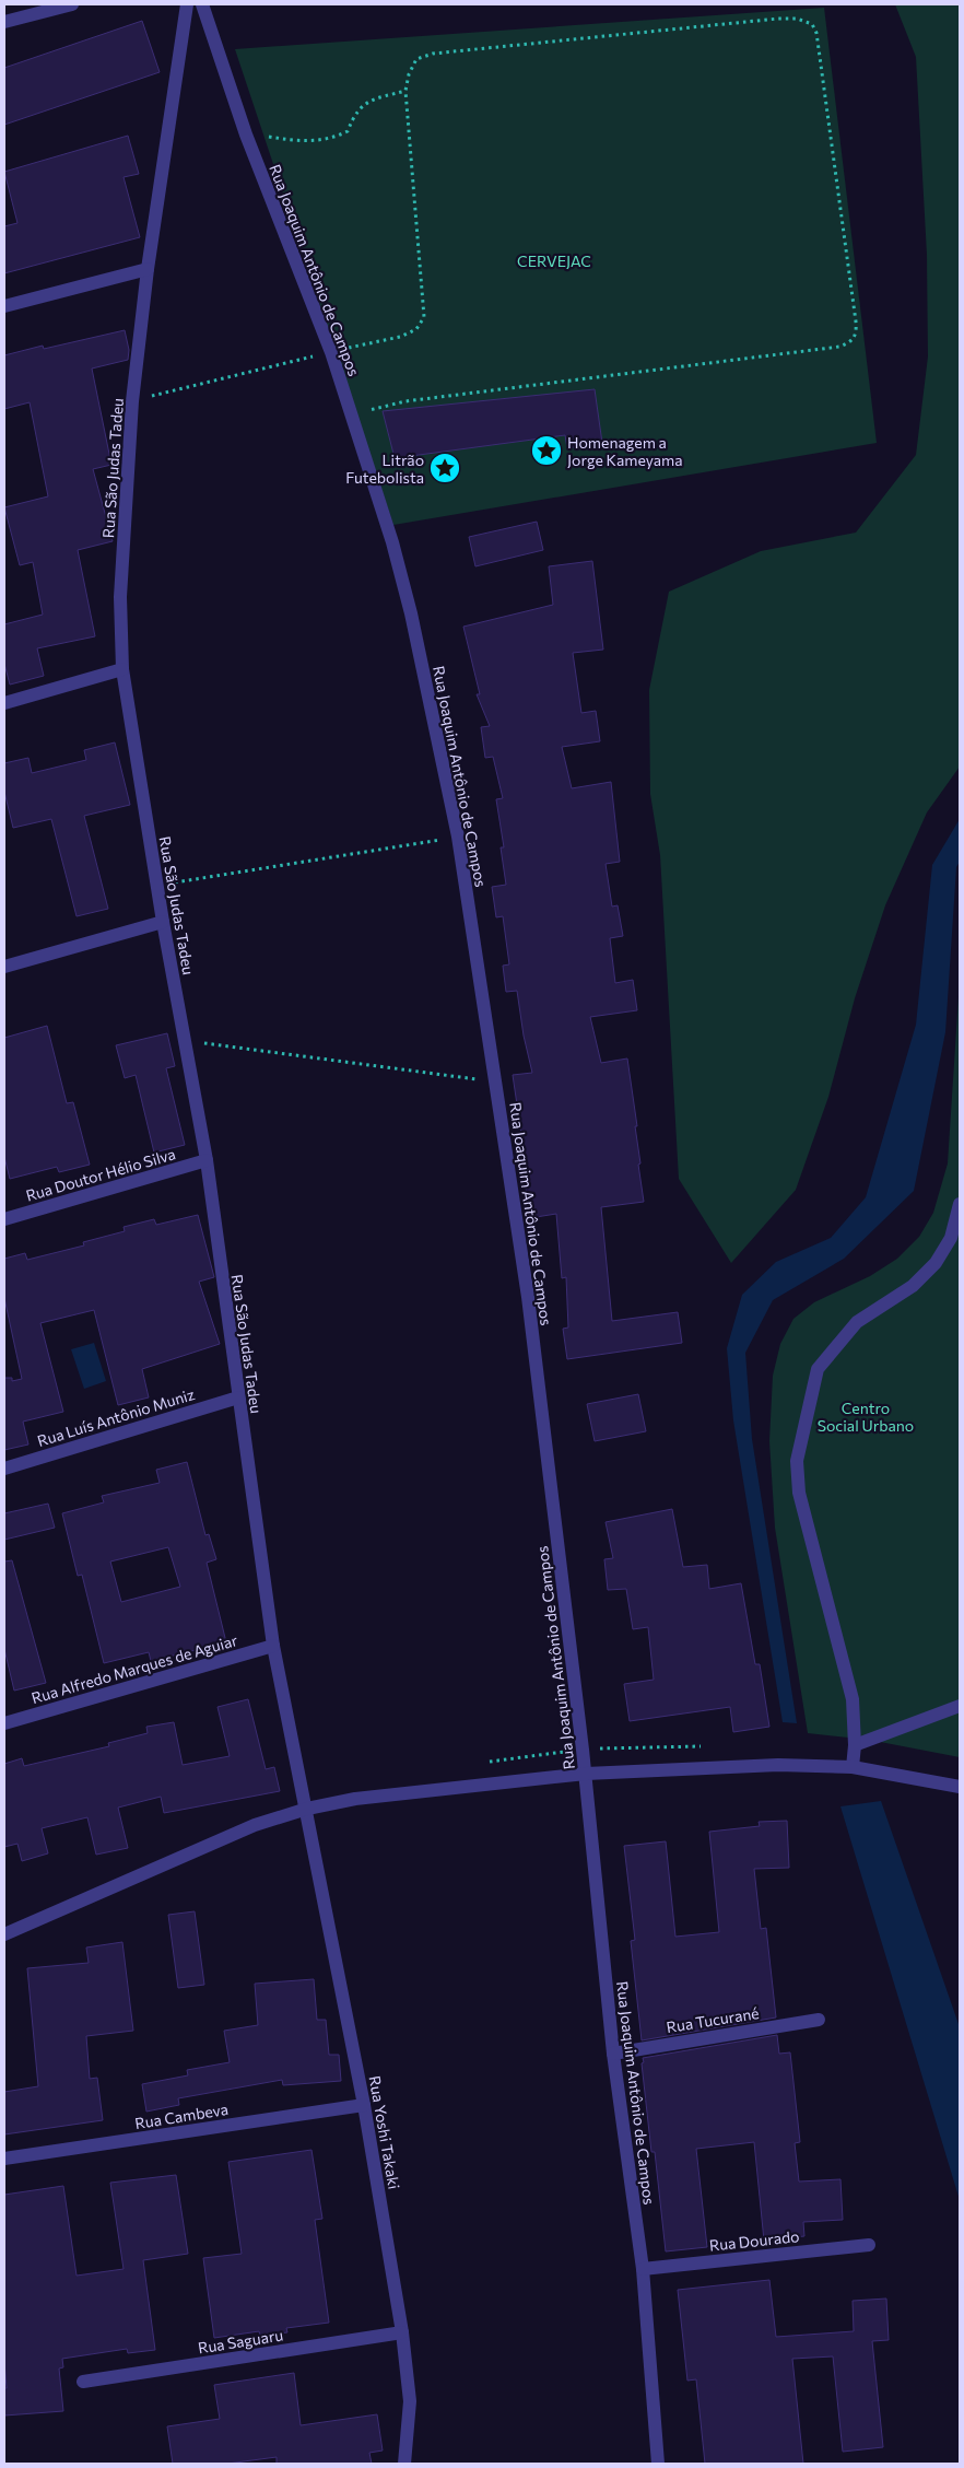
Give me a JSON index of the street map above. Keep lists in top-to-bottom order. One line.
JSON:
{"streets":{"street":["Rua Joaquim Antônio de Campos","Rua São Judas Tadeu","Rua Doutor Hélio Silva","Rua Luís Antônio Muniz","Rua Alfredo Marques de Aguiar","Rua Tucurané","Rua Cambeva","Rua Yoshi Takaki","Rua Dourado","Rua Saguaru"]},"crossings":[["Rua Joaquim Antônio de Campos","Rua Tucurané"],["Rua Joaquim Antônio de Campos","Rua Dourado"],["Rua São Judas Tadeu","Rua Doutor Hélio Silva"],["Rua São Judas Tadeu","Rua Luís Antônio Muniz"],["Rua São Judas Tadeu","Rua Alfredo Marques de Aguiar"],["Rua São Judas Tadeu","Rua Yoshi Takaki"],["Rua Cambeva","Rua Yoshi Takaki"],["Rua Yoshi Takaki","Rua Saguaru"]],"parks":["CERVEJAC","Centro Social Urbano"],"places":{"place":["Homenagem a Jorge Kameyama","Litrão Futebolista"]}}
